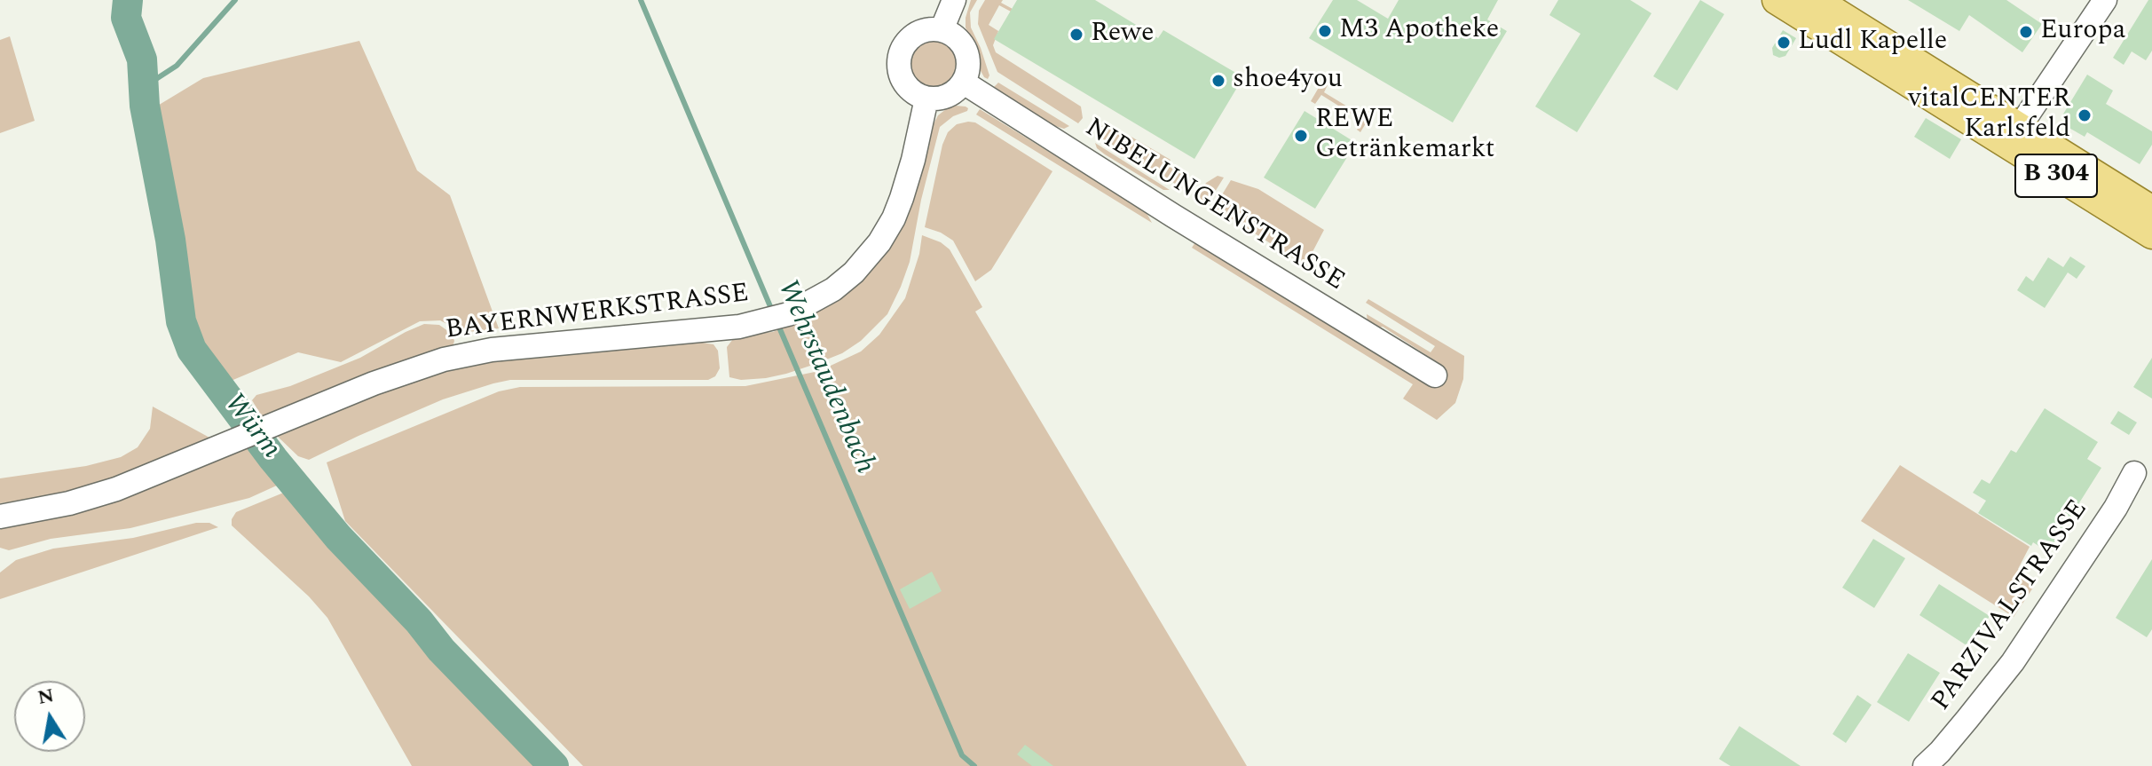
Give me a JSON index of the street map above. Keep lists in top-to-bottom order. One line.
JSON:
{"streets":{"main road":["B 304"],"street":["NIBELUNGENSTRASSE","BAYERNWERKSTRASSE","PARZIVALSTRASSE"]},"crossings":[["NIBELUNGENSTRASSE","BAYERNWERKSTRASSE"]],"water":["Wehrstaudenbach","Würm"],"places":["M3 Apotheke","Europa","Rewe","Ludl Kapelle","shoe4you","vitalCENTER Karlsfeld","REWE Getränkemarkt"],"north":"top"}
